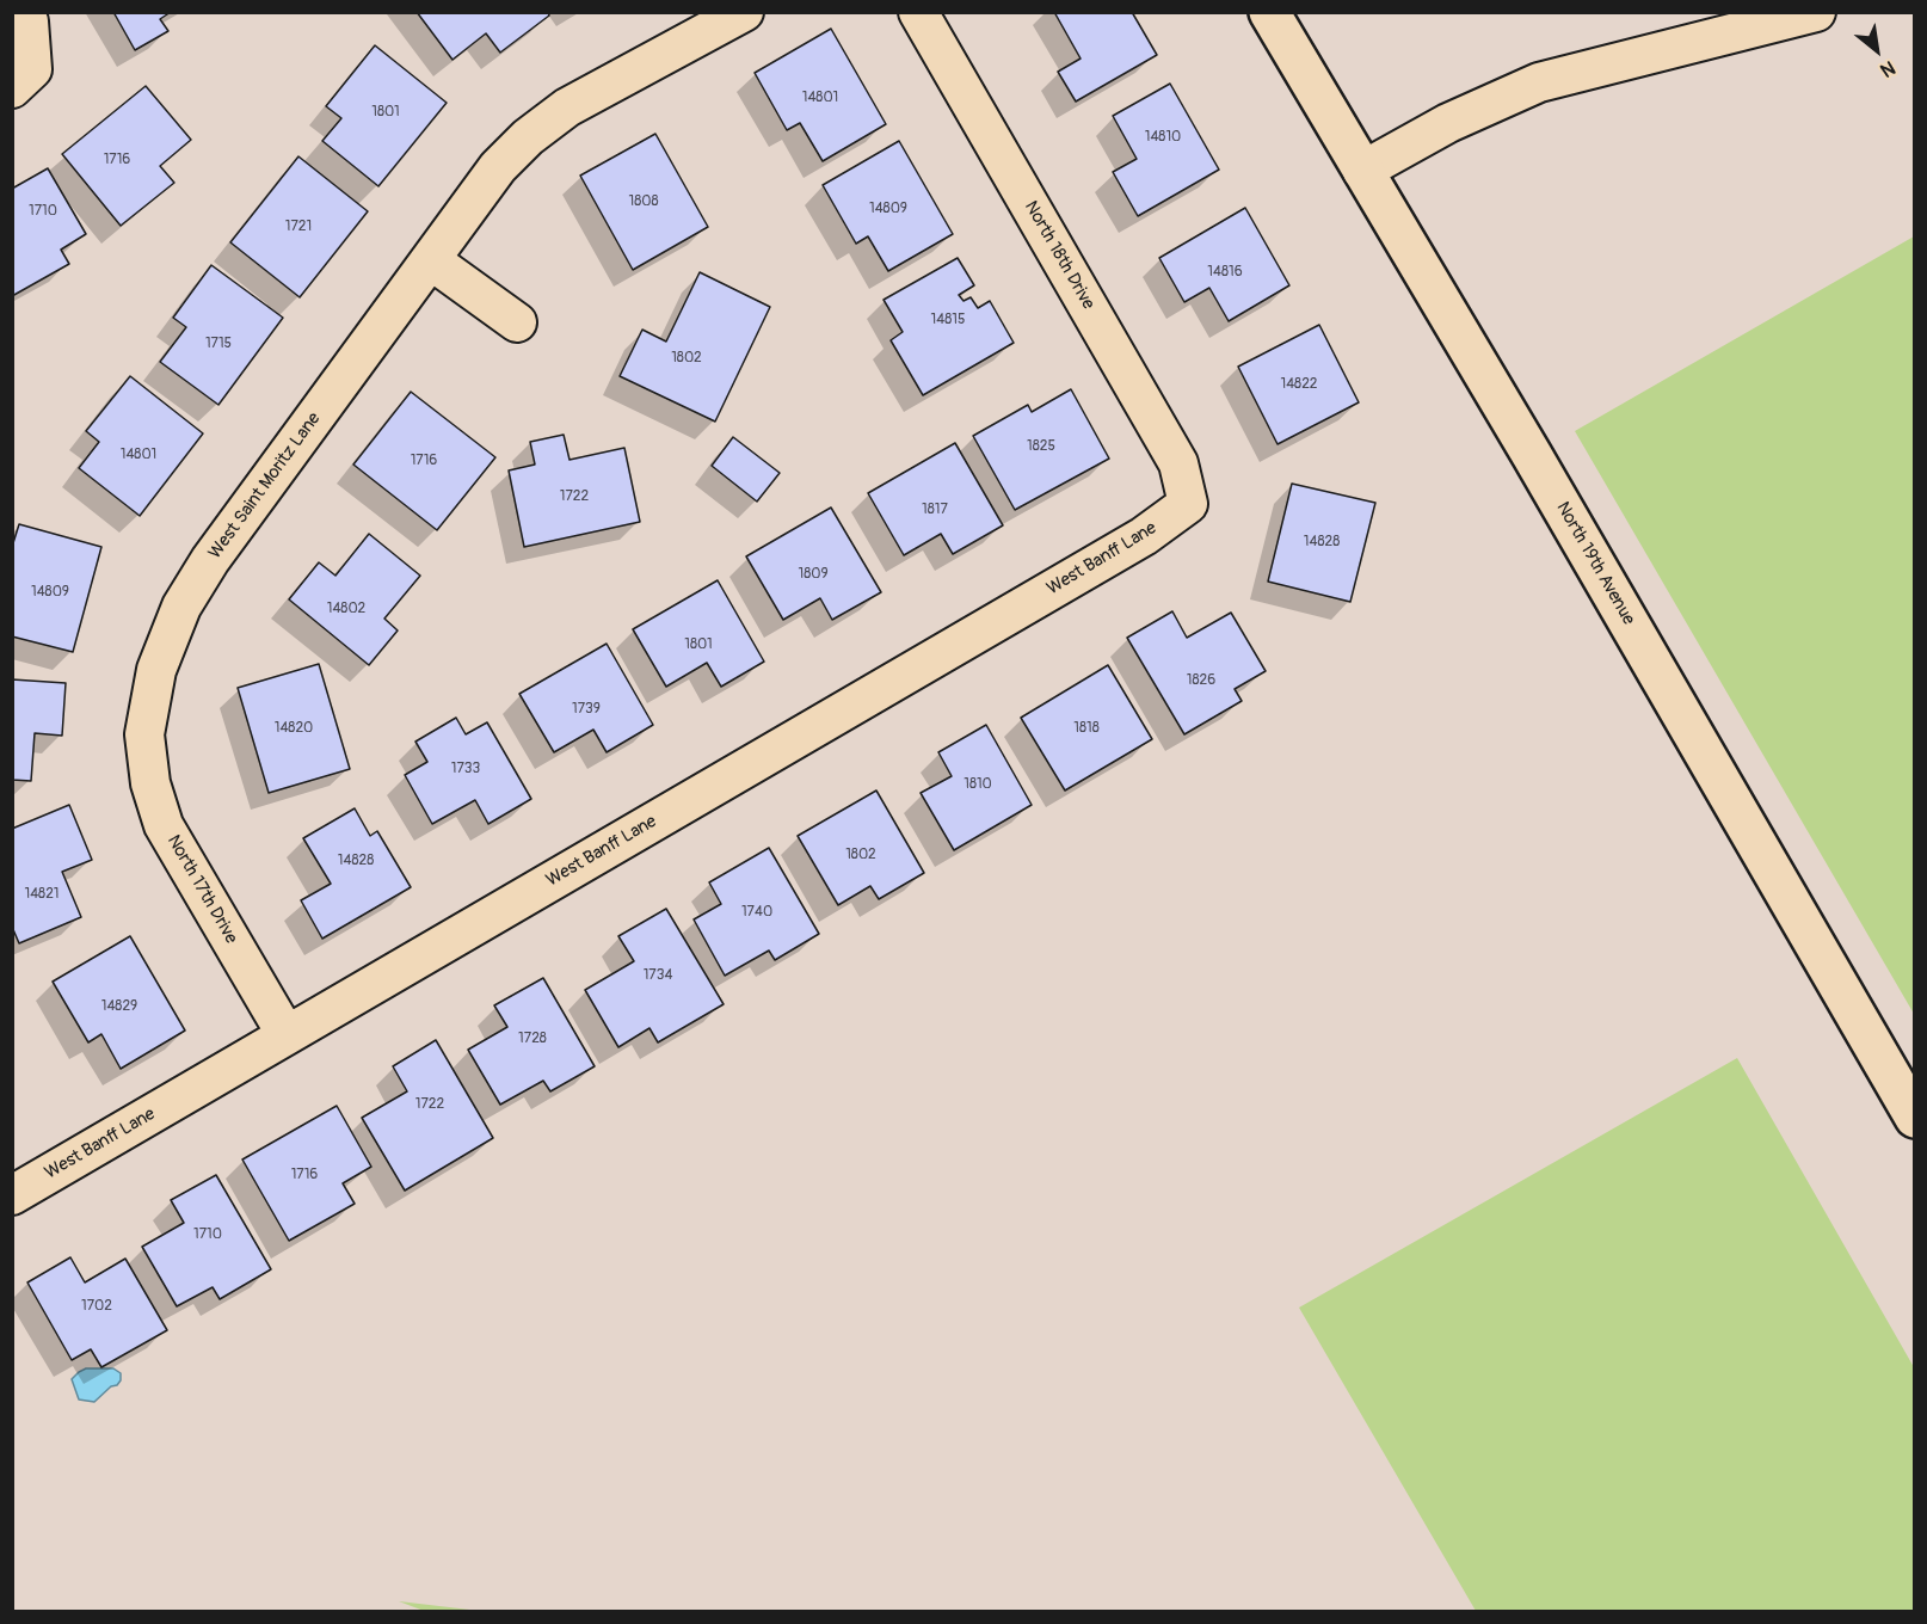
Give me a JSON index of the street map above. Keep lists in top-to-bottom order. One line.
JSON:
{"streets":{"main road":["North 19th Avenue"],"street":["North 18th Drive","West Saint Moritz Lane","West Banff Lane","North 17th Drive"]},"crossings":[["North 18th Drive","West Banff Lane"],["West Saint Moritz Lane","North 17th Drive"],["West Banff Lane","North 17th Drive"]],"house_numbers":["14801","1801","14810","1716","1808","14809","1710","1721","14816","14815","1715","1802","14822","1825","14801","1716","1722","1817","14828","1809","14809","14802","1801","1826","1739","14820","1818","1733","1810","1802","14828","14821","1740","1734","14829","1728","1722","1716","1710","1702"],"north":"bottom right"}
